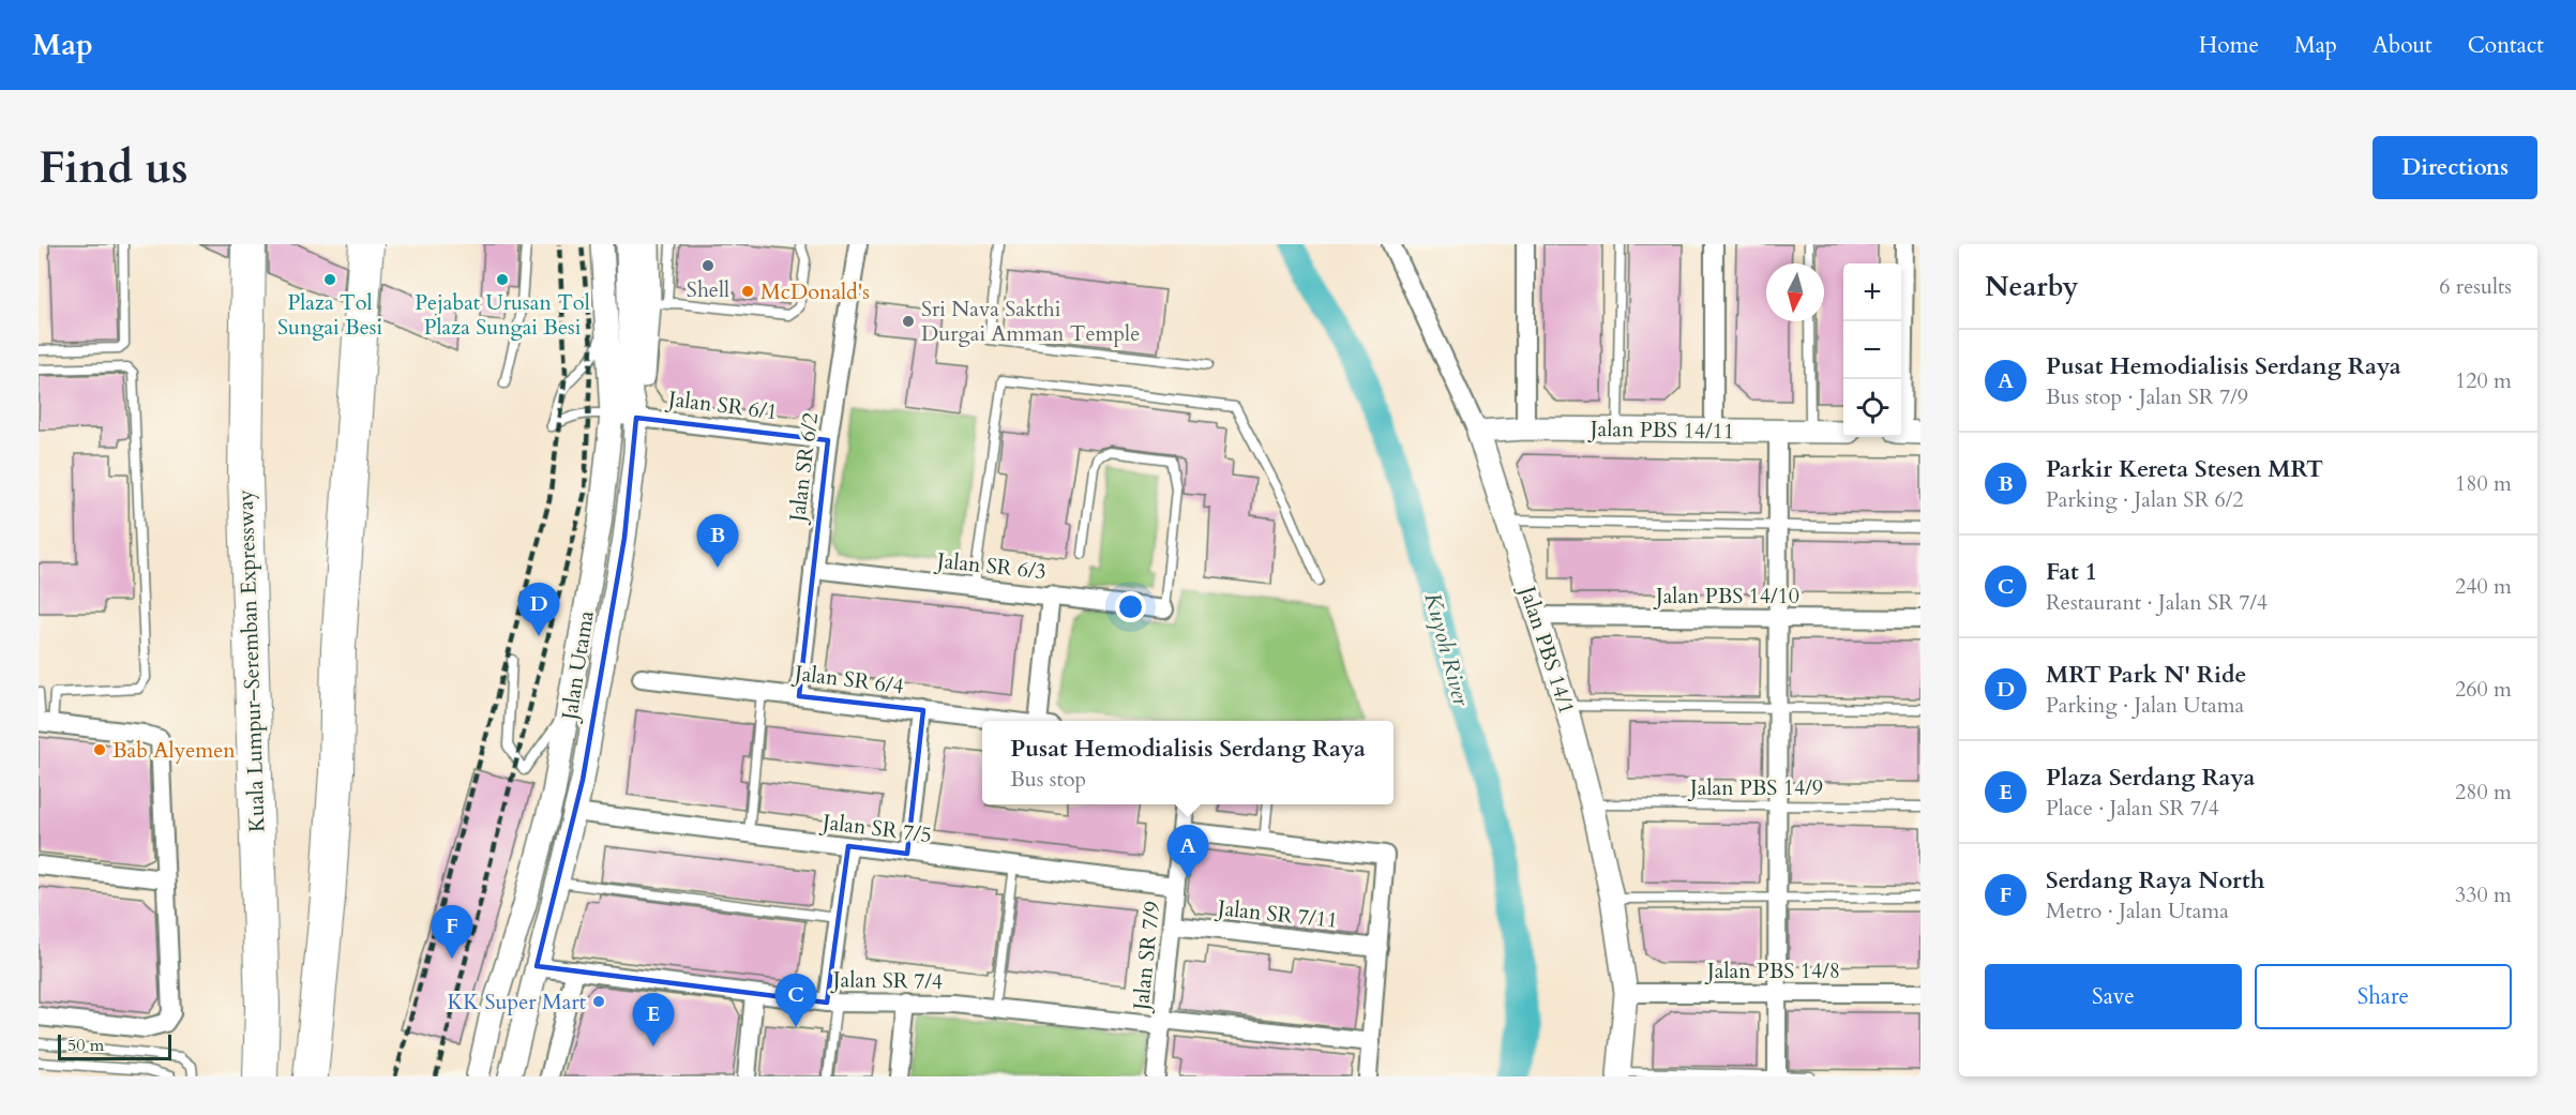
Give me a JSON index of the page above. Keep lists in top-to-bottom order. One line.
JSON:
{"streets":{"highway":["Kuala Lumpur–Seremban Expressway"],"street":["Jalan SR 6/1","Jalan PBS 14/11","Jalan SR 6/2","Jalan SR 6/3","Jalan PBS 14/10","Jalan PBS 14/1","Jalan Utama","Jalan SR 6/4","Jalan SR 7/5","Jalan SR 7/11","Jalan SR 7/9","Jalan PBS 14/8","Jalan SR 7/4"],"lane":["Jalan PBS 14/9"]},"crossings":[["Jalan SR 6/1","Jalan SR 6/2"],["Jalan SR 6/1","Jalan Utama"],["Jalan PBS 14/11","Jalan PBS 14/1"],["Jalan SR 6/2","Jalan SR 6/3"],["Jalan SR 6/2","Jalan SR 6/4"],["Jalan PBS 14/10","Jalan PBS 14/1"],["Jalan PBS 14/1","Jalan PBS 14/9"],["Jalan PBS 14/1","Jalan PBS 14/8"],["Jalan Utama","Jalan SR 7/5"],["Jalan Utama","Jalan SR 7/4"],["Jalan SR 7/5","Jalan SR 7/9"],["Jalan SR 7/11","Jalan SR 7/9"],["Jalan SR 7/9","Jalan SR 7/4"]],"water":["Kuyoh River"],"places":["Shell","Plaza Tol Sungai Besi","Pejabat Urusan Tol Plaza Sungai Besi","McDonald's","Sri Nava Sakthi Durgai Amman Temple","Bab Alyemen","KK Super Mart"],"scale_bar":"50 m","north":"bottom","page":{"header":"Map","nav":["Home","Map","About","Contact"],"buttons":["Directions",["Save","Share"]],"title":"Find us","heading":["Nearby","6 results"],"map_buttons":["+","−"],"list":[{"mark":"A","name":"Pusat Hemodialisis Serdang Raya","note":"Bus stop · Jalan SR 7/9","value":"120 m"},{"mark":"B","name":"Parkir Kereta Stesen MRT","note":"Parking · Jalan SR 6/2","value":"180 m"},{"mark":"C","name":"Fat 1","note":"Restaurant · Jalan SR 7/4","value":"240 m"},{"mark":"D","name":"MRT Park N' Ride","note":"Parking · Jalan Utama","value":"260 m"},{"mark":"E","name":"Plaza Serdang Raya","note":"Place · Jalan SR 7/4","value":"280 m"},{"mark":"F","name":"Serdang Raya North","note":"Metro · Jalan Utama","value":"330 m"}],"pins":["B","D","A","F","C","E"],"popup":["Pusat Hemodialisis Serdang Raya","Bus stop"],"scale":"50 m"}}
